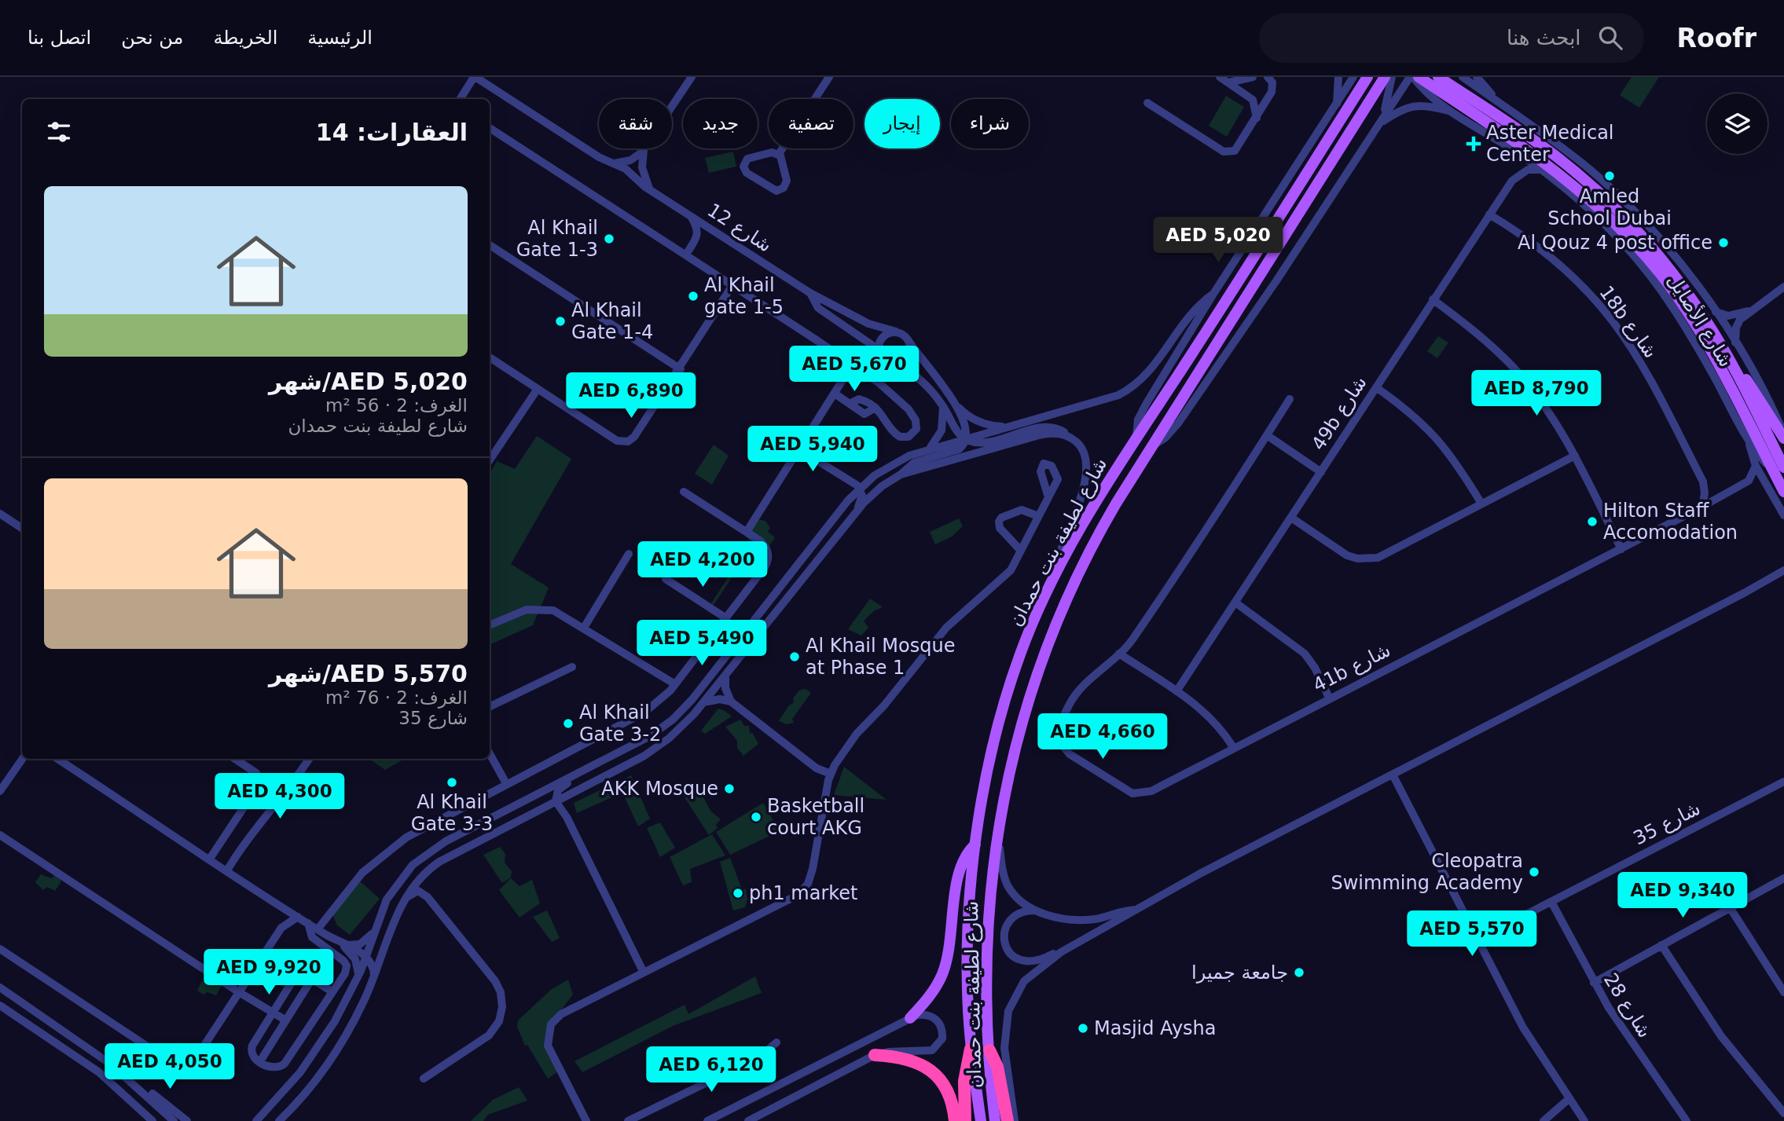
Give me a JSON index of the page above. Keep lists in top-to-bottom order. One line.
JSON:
{"streets":{"main road":["شارع الأصايل","شارع لطيفة بنت حمدان"],"street":["شارع 12","18b شارع","49b شارع","41b شارع","شارع 35","شارع 28"]},"crossings":[["شارع الأصايل","49b شارع"],["18b شارع","49b شارع"],["18b شارع","41b شارع"],["شارع 35","شارع 28"]],"places":{"health":["Aster Medical Center"],"other":["Amled School Dubai","Al Khail Gate 1-3","Al Qouz 4 post office","Al Khail gate 1-5","Al Khail Gate 1-4","Hilton Staff Accomodation","Al Khail Mosque at Phase 1","Al Khail Gate 3-2","Al Khail Gate 3-3","AKK Mosque","Basketball court AKG","Cleopatra Swimming Academy","ph1 market","جامعة جميرا","Masjid Aysha"]},"page":{"header":"Roofr","search":"ابحث هنا","nav":["الرئيسية","الخريطة","من نحن","اتصل بنا"],"chip":["شراء","إيجار","تصفية","جديد","شقة"],"heading":"العقارات: 14","list":[{"name":"AED 5,020/شهر","note":"الغرف: 2 · 56 m² · شارع لطيفة بنت حمدان"},{"name":"AED 5,570/شهر","note":"الغرف: 2 · 76 m² · شارع 35"}],"price":["AED 5,020","AED 5,670","AED 8,790","AED 6,890","AED 5,940","AED 4,200","AED 5,490","AED 4,660","AED 4,300","AED 9,340","AED 5,570","AED 9,920","AED 4,050","AED 6,120"]}}
